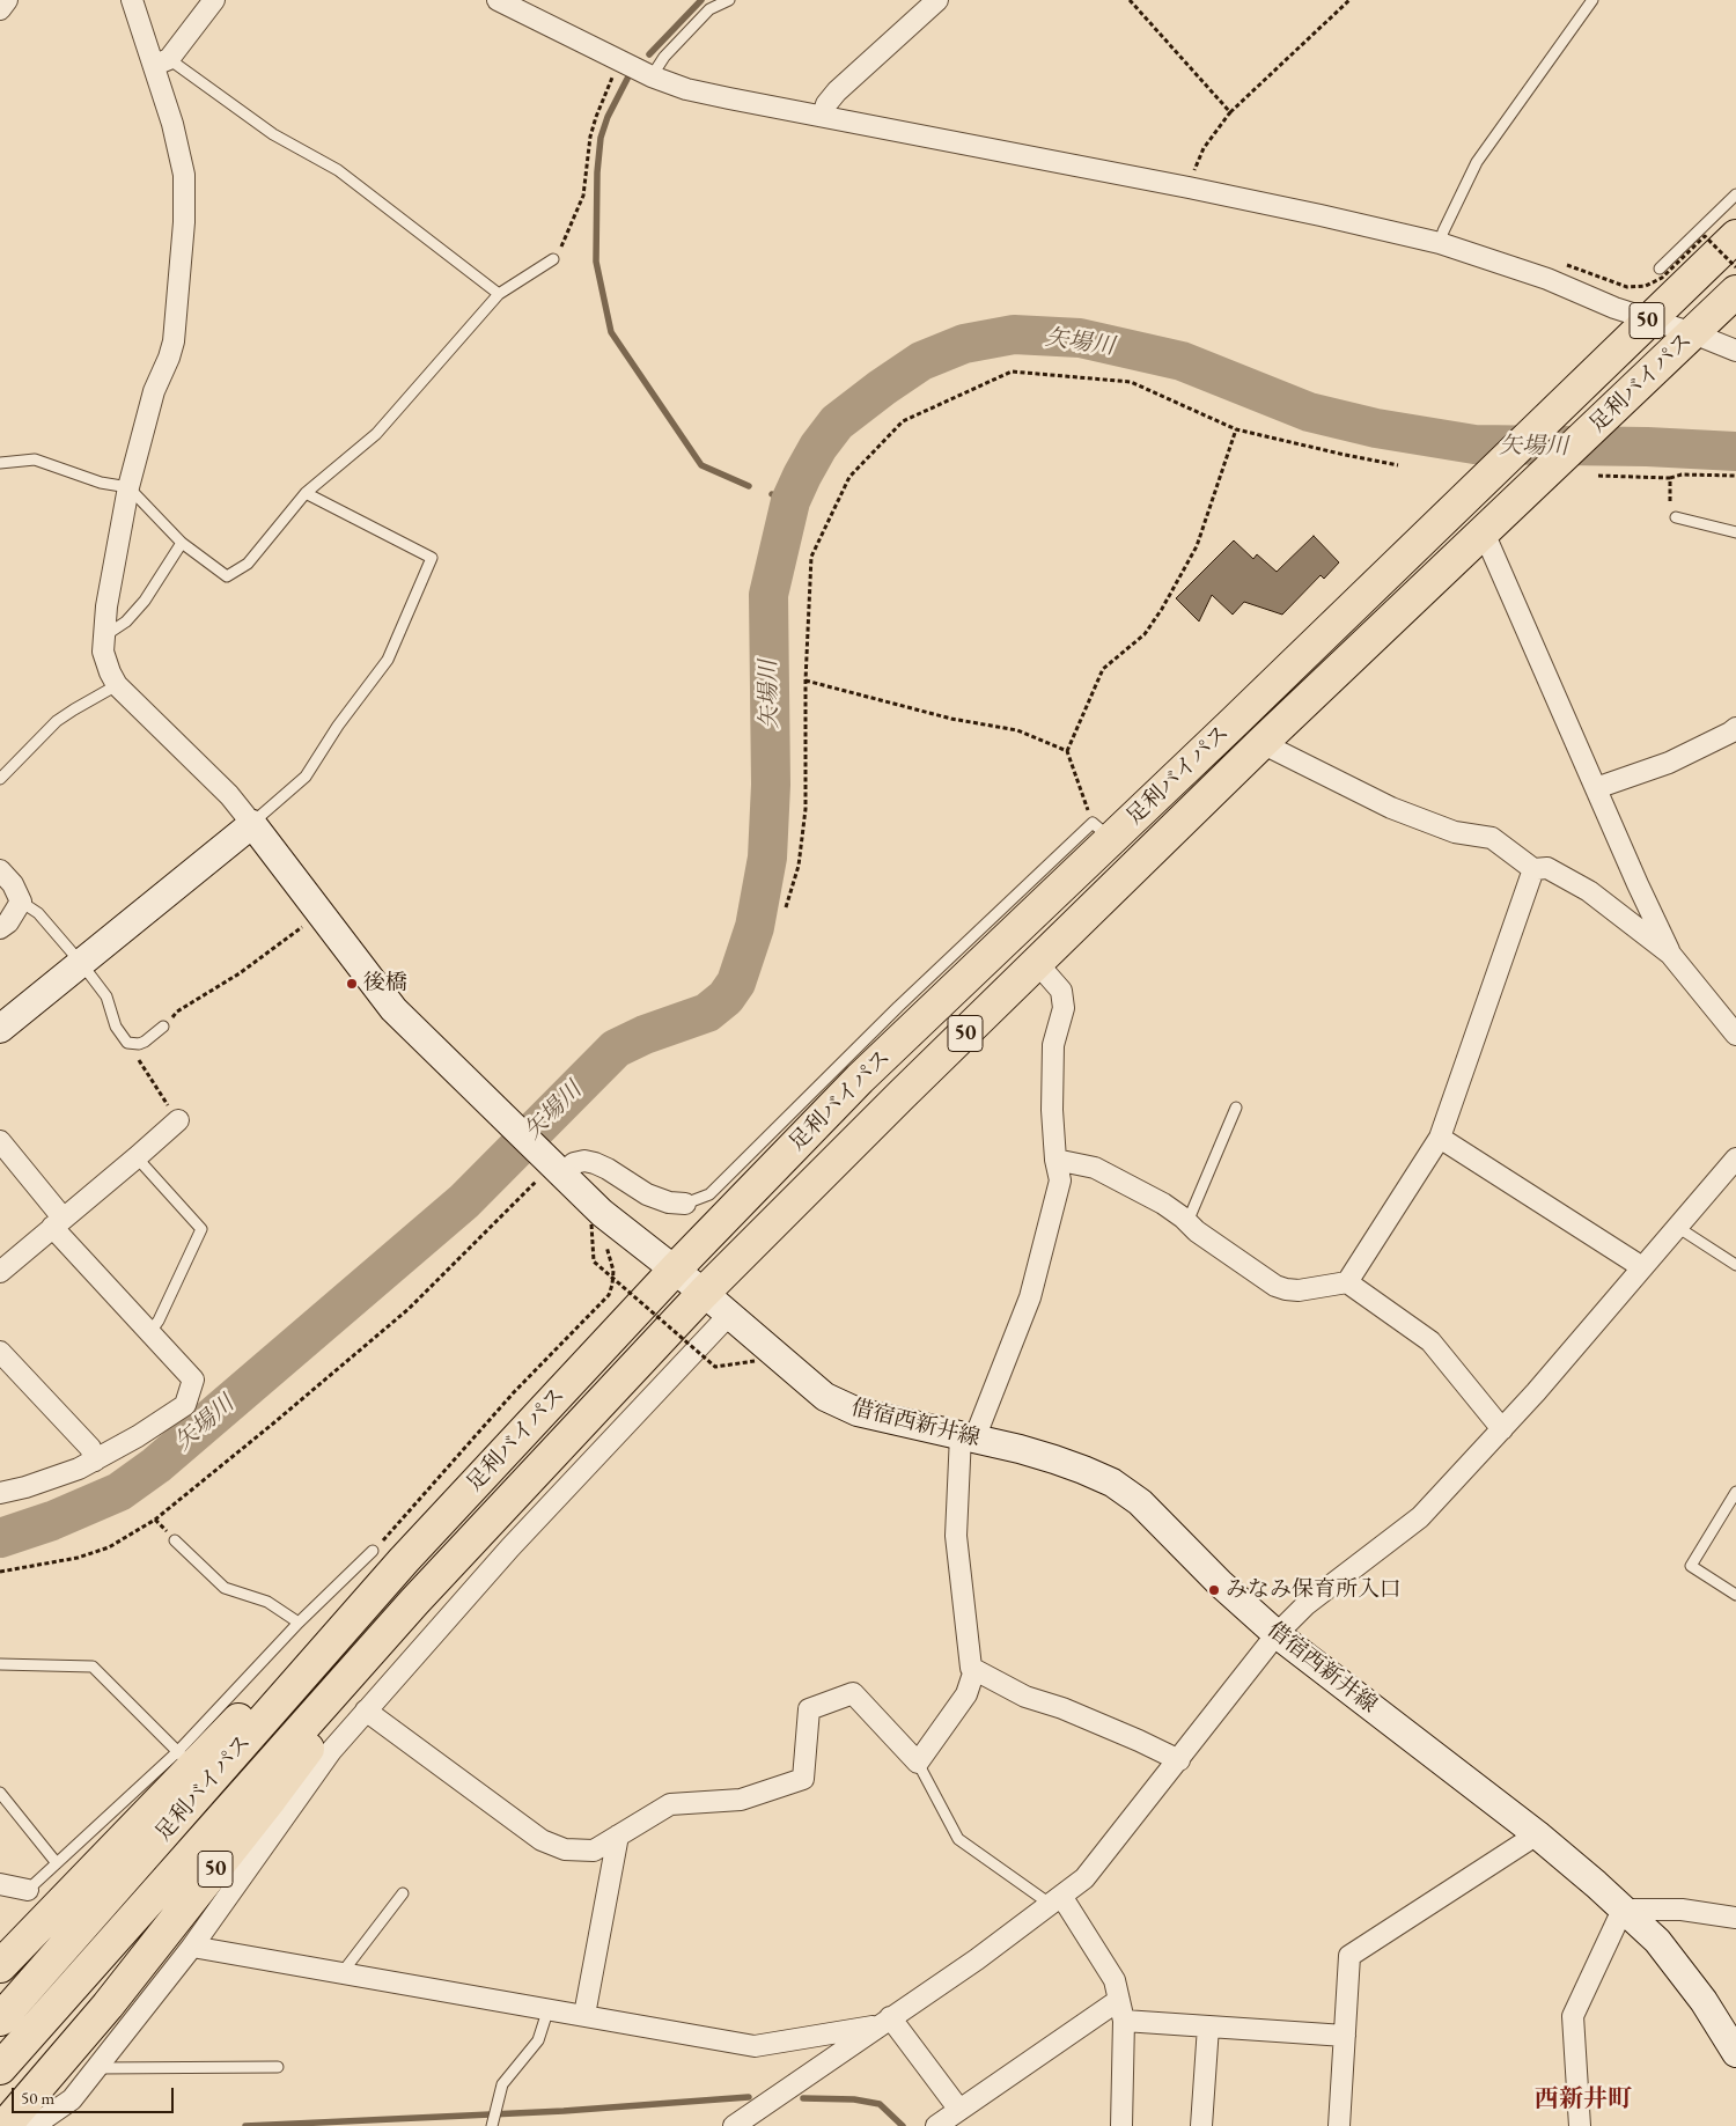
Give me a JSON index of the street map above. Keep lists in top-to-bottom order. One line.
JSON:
{"streets":{"highway":["50","足利バイパス"],"main road":["借宿西新井線"]},"crossings":[["50","足利バイパス"],["足利バイパス","借宿西新井線"]],"districts":["西新井町"],"water":["矢場川"],"places":["後橋","みなみ保育所入口"],"scale_bar":"50 m"}
